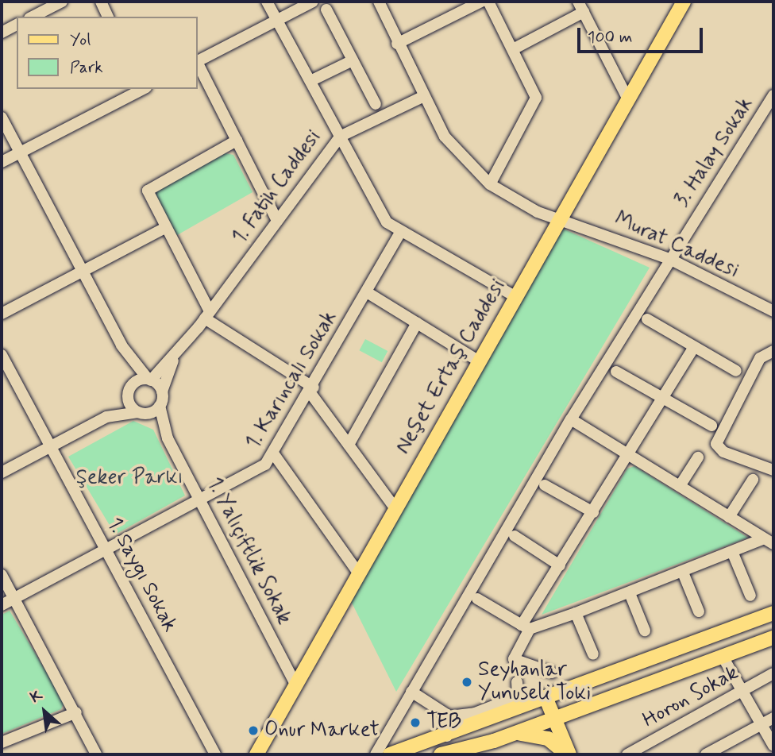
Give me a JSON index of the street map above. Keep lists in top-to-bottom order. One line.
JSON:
{"streets":{"main road":["Neşet Ertaş Caddesi"],"street":["3. Halay Sokak","1. Fatih Caddesi","Murat Caddesi","1. Karıncalı Sokak","1. Yalıçiftlik Sokak","1. Saygı Sokak","Horon Sokak"]},"crossings":[["3. Halay Sokak","Murat Caddesi"],["Murat Caddesi","Neşet Ertaş Caddesi"],["Neşet Ertaş Caddesi","1. Yalıçiftlik Sokak"],["1. Karıncalı Sokak","1. Yalıçiftlik Sokak"],["1. Karıncalı Sokak","1. Saygı Sokak"]],"parks":["Şeker Parkı"],"places":["Seyhanlar Yunuseli Toki","TEB","Onur Market"],"legend":["Yol","Park"],"scale_bar":"100 m","north":"top left"}
